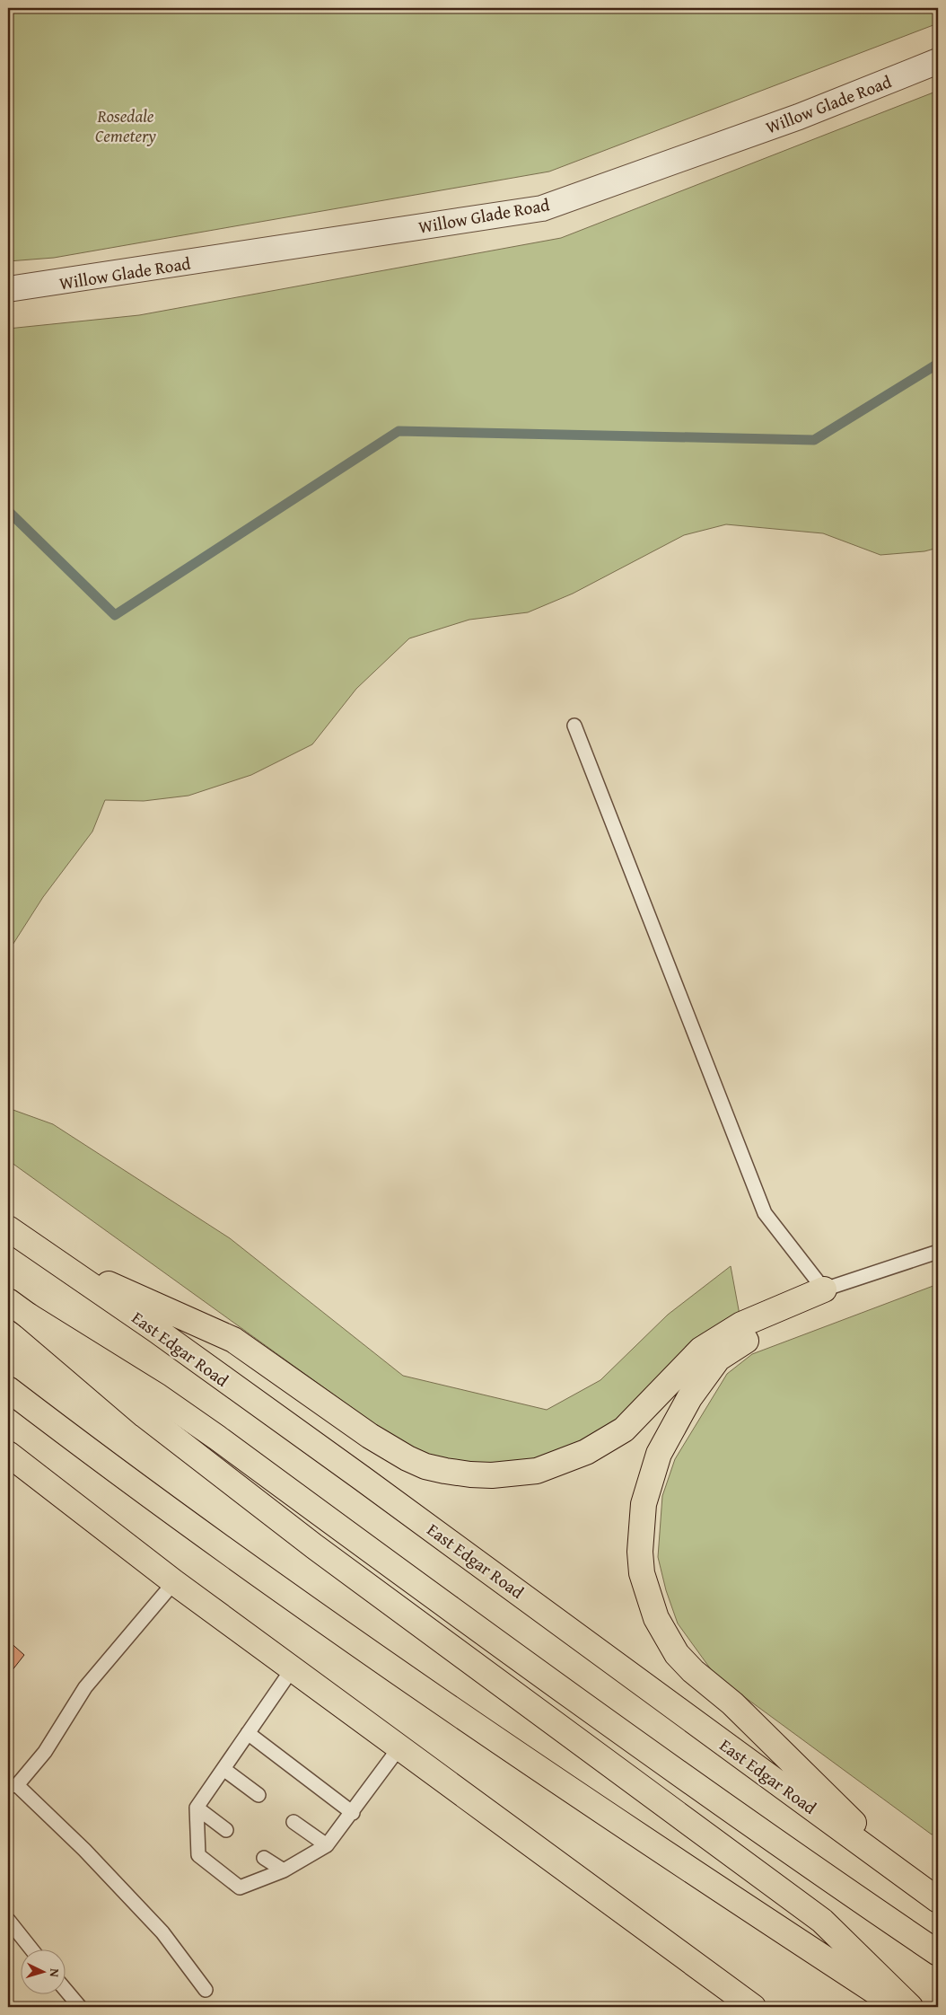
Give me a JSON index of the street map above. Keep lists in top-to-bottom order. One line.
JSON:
{"streets":{"highway":["East Edgar Road"],"street":["Willow Glade Road"]},"parks":["Rosedale Cemetery"],"north":"right"}
